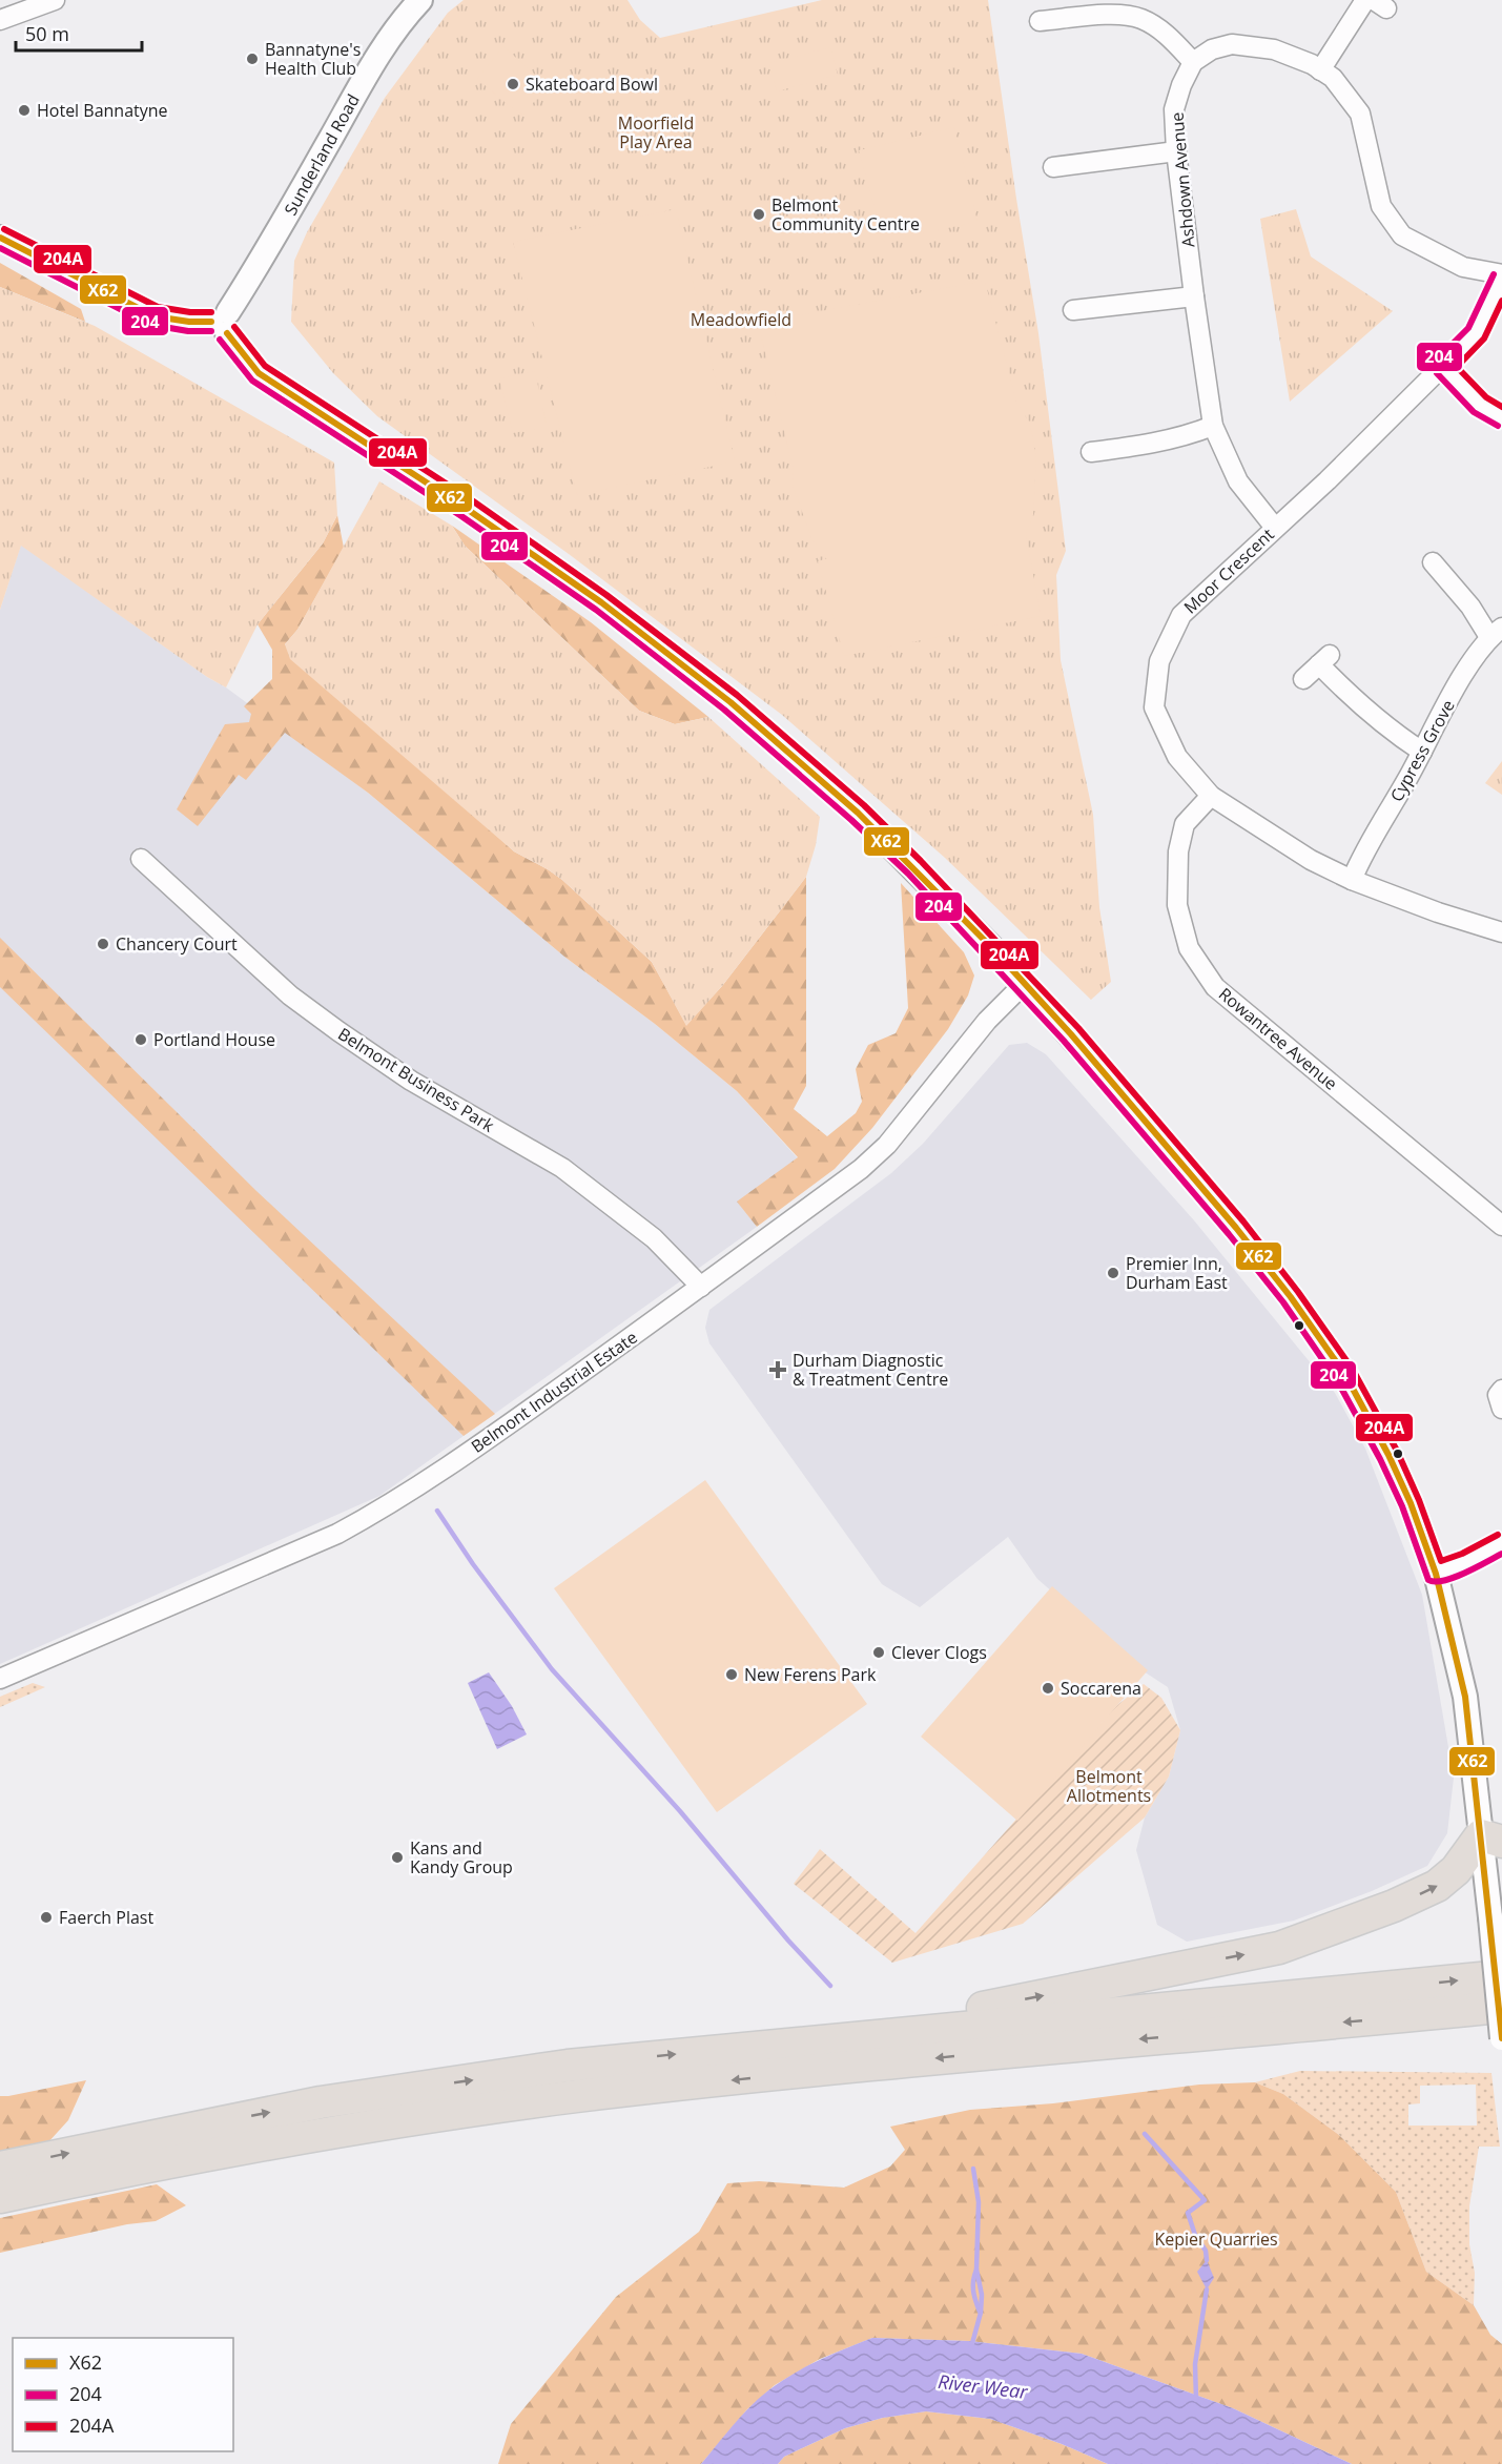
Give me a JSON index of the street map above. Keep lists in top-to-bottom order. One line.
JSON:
{"streets":{"street":["Sunderland Road","Ashdown Avenue","Moor Crescent","Cypress Grove","Rowantree Avenue","Belmont Business Park","Belmont Industrial Estate"]},"crossings":[["Ashdown Avenue","Moor Crescent"],["Moor Crescent","Cypress Grove"],["Moor Crescent","Rowantree Avenue"],["Belmont Business Park","Belmont Industrial Estate"]],"water":["River Wear"],"parks":["Moorfield Play Area","Meadowfield","Belmont Allotments","Kepier Quarries"],"places":{"other":["Bannatyne's Health Club","Skateboard Bowl","Hotel Bannatyne","Belmont Community Centre","Chancery Court","Portland House","Premier Inn, Durham East","Clever Clogs","New Ferens Park","Soccarena","Kans and Kandy Group","Faerch Plast"],"health":["Durham Diagnostic & Treatment Centre"]},"lines":["transit line 204A","transit line X62","transit line 204"],"legend":["X62","204","204A"],"scale_bar":"50 m"}
